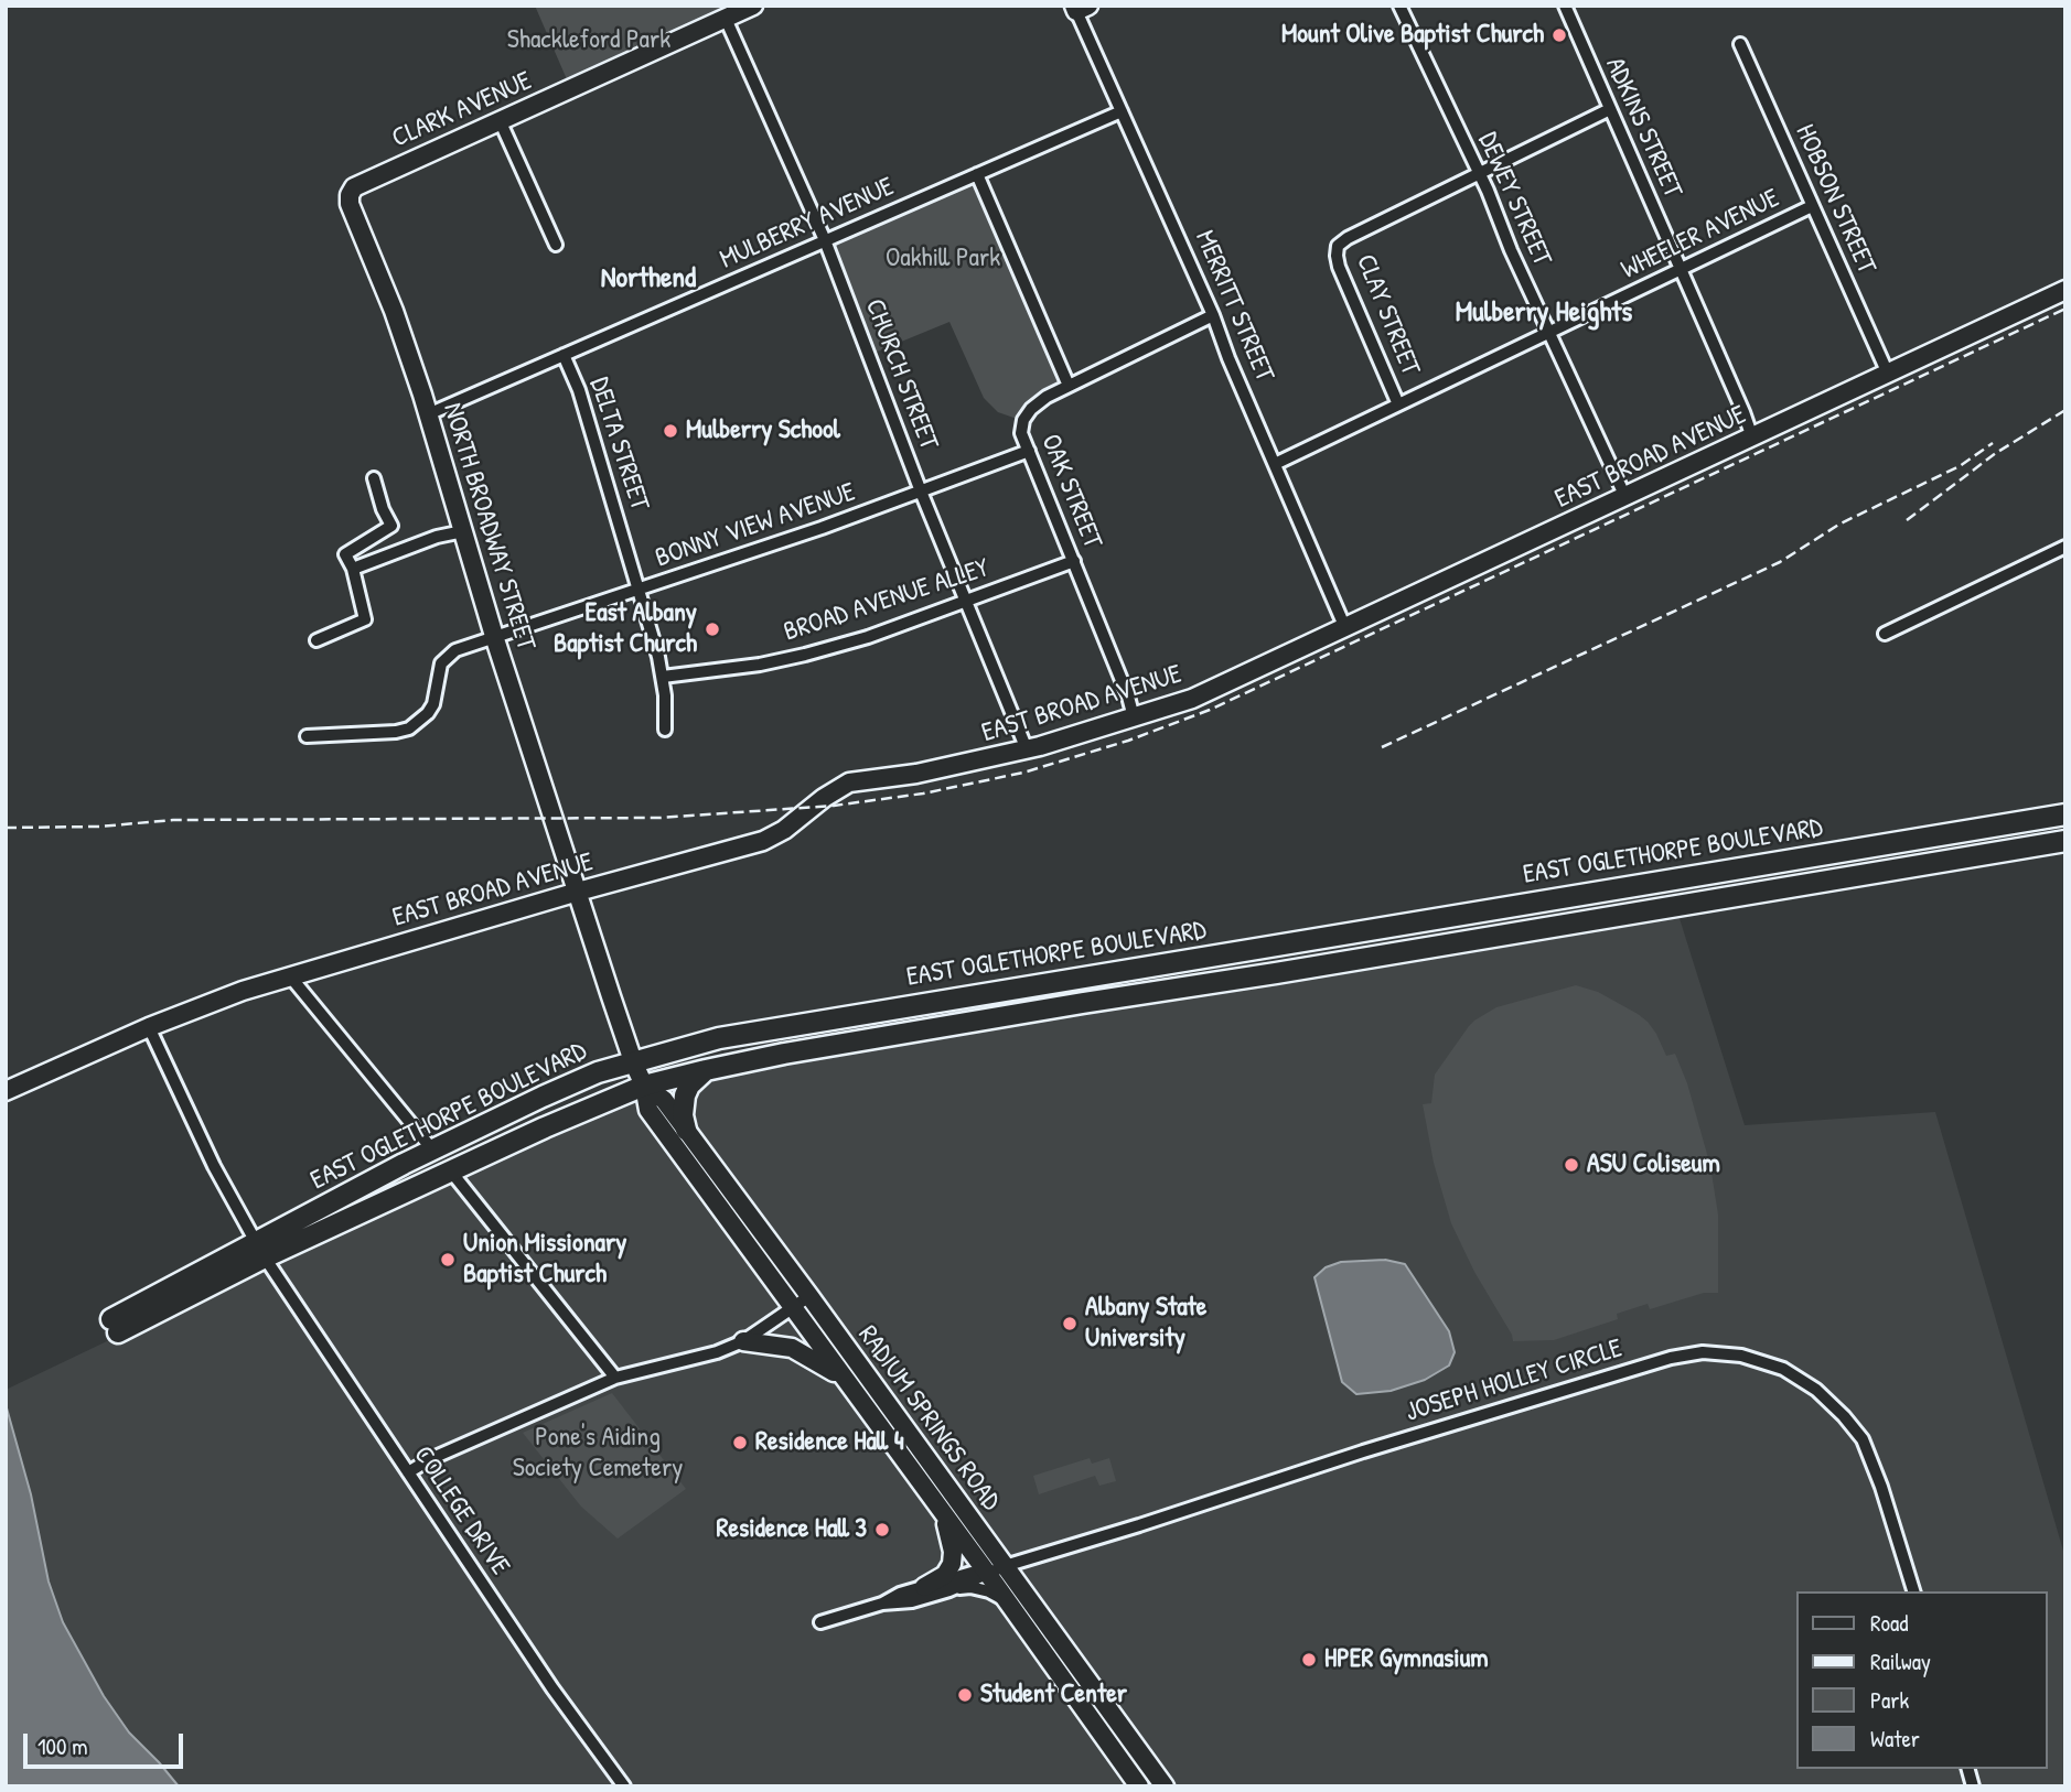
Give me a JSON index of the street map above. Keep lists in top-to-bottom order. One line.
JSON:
{"streets":{"main road":["CLARK AVENUE","EAST BROAD AVENUE","NORTH BROADWAY STREET","EAST OGLETHORPE BOULEVARD","RADIUM SPRINGS ROAD"],"street":["ADKINS STREET","DEWEY STREET","HOBSON STREET","MULBERRY AVENUE","WHEELER AVENUE","MERRITT STREET","CLAY STREET","CHURCH STREET","DELTA STREET","OAK STREET","BONNY VIEW AVENUE","BROAD AVENUE ALLEY","JOSEPH HOLLEY CIRCLE","COLLEGE DRIVE"]},"crossings":[["CLARK AVENUE","CHURCH STREET"],["CLARK AVENUE","NORTH BROADWAY STREET"],["ADKINS STREET","WHEELER AVENUE"],["ADKINS STREET","EAST BROAD AVENUE"],["DEWEY STREET","WHEELER AVENUE"],["DEWEY STREET","CLAY STREET"],["DEWEY STREET","EAST BROAD AVENUE"],["HOBSON STREET","WHEELER AVENUE"],["HOBSON STREET","EAST BROAD AVENUE"],["MULBERRY AVENUE","MERRITT STREET"],["MULBERRY AVENUE","CHURCH STREET"],["MULBERRY AVENUE","DELTA STREET"],["MULBERRY AVENUE","NORTH BROADWAY STREET"],["WHEELER AVENUE","MERRITT STREET"],["WHEELER AVENUE","CLAY STREET"],["MERRITT STREET","EAST BROAD AVENUE"],["CHURCH STREET","EAST BROAD AVENUE"],["CHURCH STREET","BONNY VIEW AVENUE"],["CHURCH STREET","BROAD AVENUE ALLEY"],["DELTA STREET","BONNY VIEW AVENUE"],["DELTA STREET","BROAD AVENUE ALLEY"],["EAST BROAD AVENUE","OAK STREET"],["EAST BROAD AVENUE","NORTH BROADWAY STREET"],["EAST BROAD AVENUE","COLLEGE DRIVE"],["OAK STREET","BONNY VIEW AVENUE"],["OAK STREET","BROAD AVENUE ALLEY"],["BONNY VIEW AVENUE","NORTH BROADWAY STREET"],["NORTH BROADWAY STREET","EAST OGLETHORPE BOULEVARD"],["NORTH BROADWAY STREET","RADIUM SPRINGS ROAD"],["EAST OGLETHORPE BOULEVARD","RADIUM SPRINGS ROAD"],["EAST OGLETHORPE BOULEVARD","COLLEGE DRIVE"],["JOSEPH HOLLEY CIRCLE","RADIUM SPRINGS ROAD"]],"districts":["Northend","Mulberry Heights"],"parks":["Shackleford Park","Oakhill Park","Pone's Aiding Society Cemetery"],"places":["Mount Olive Baptist Church","Mulberry School","East Albany Baptist Church","ASU Coliseum","Union Missionary Baptist Church","Albany State University","Residence Hall 4","Residence Hall 3","HPER Gymnasium","Student Center"],"legend":["Road","Railway","Park","Water"],"scale_bar":"100 m"}
